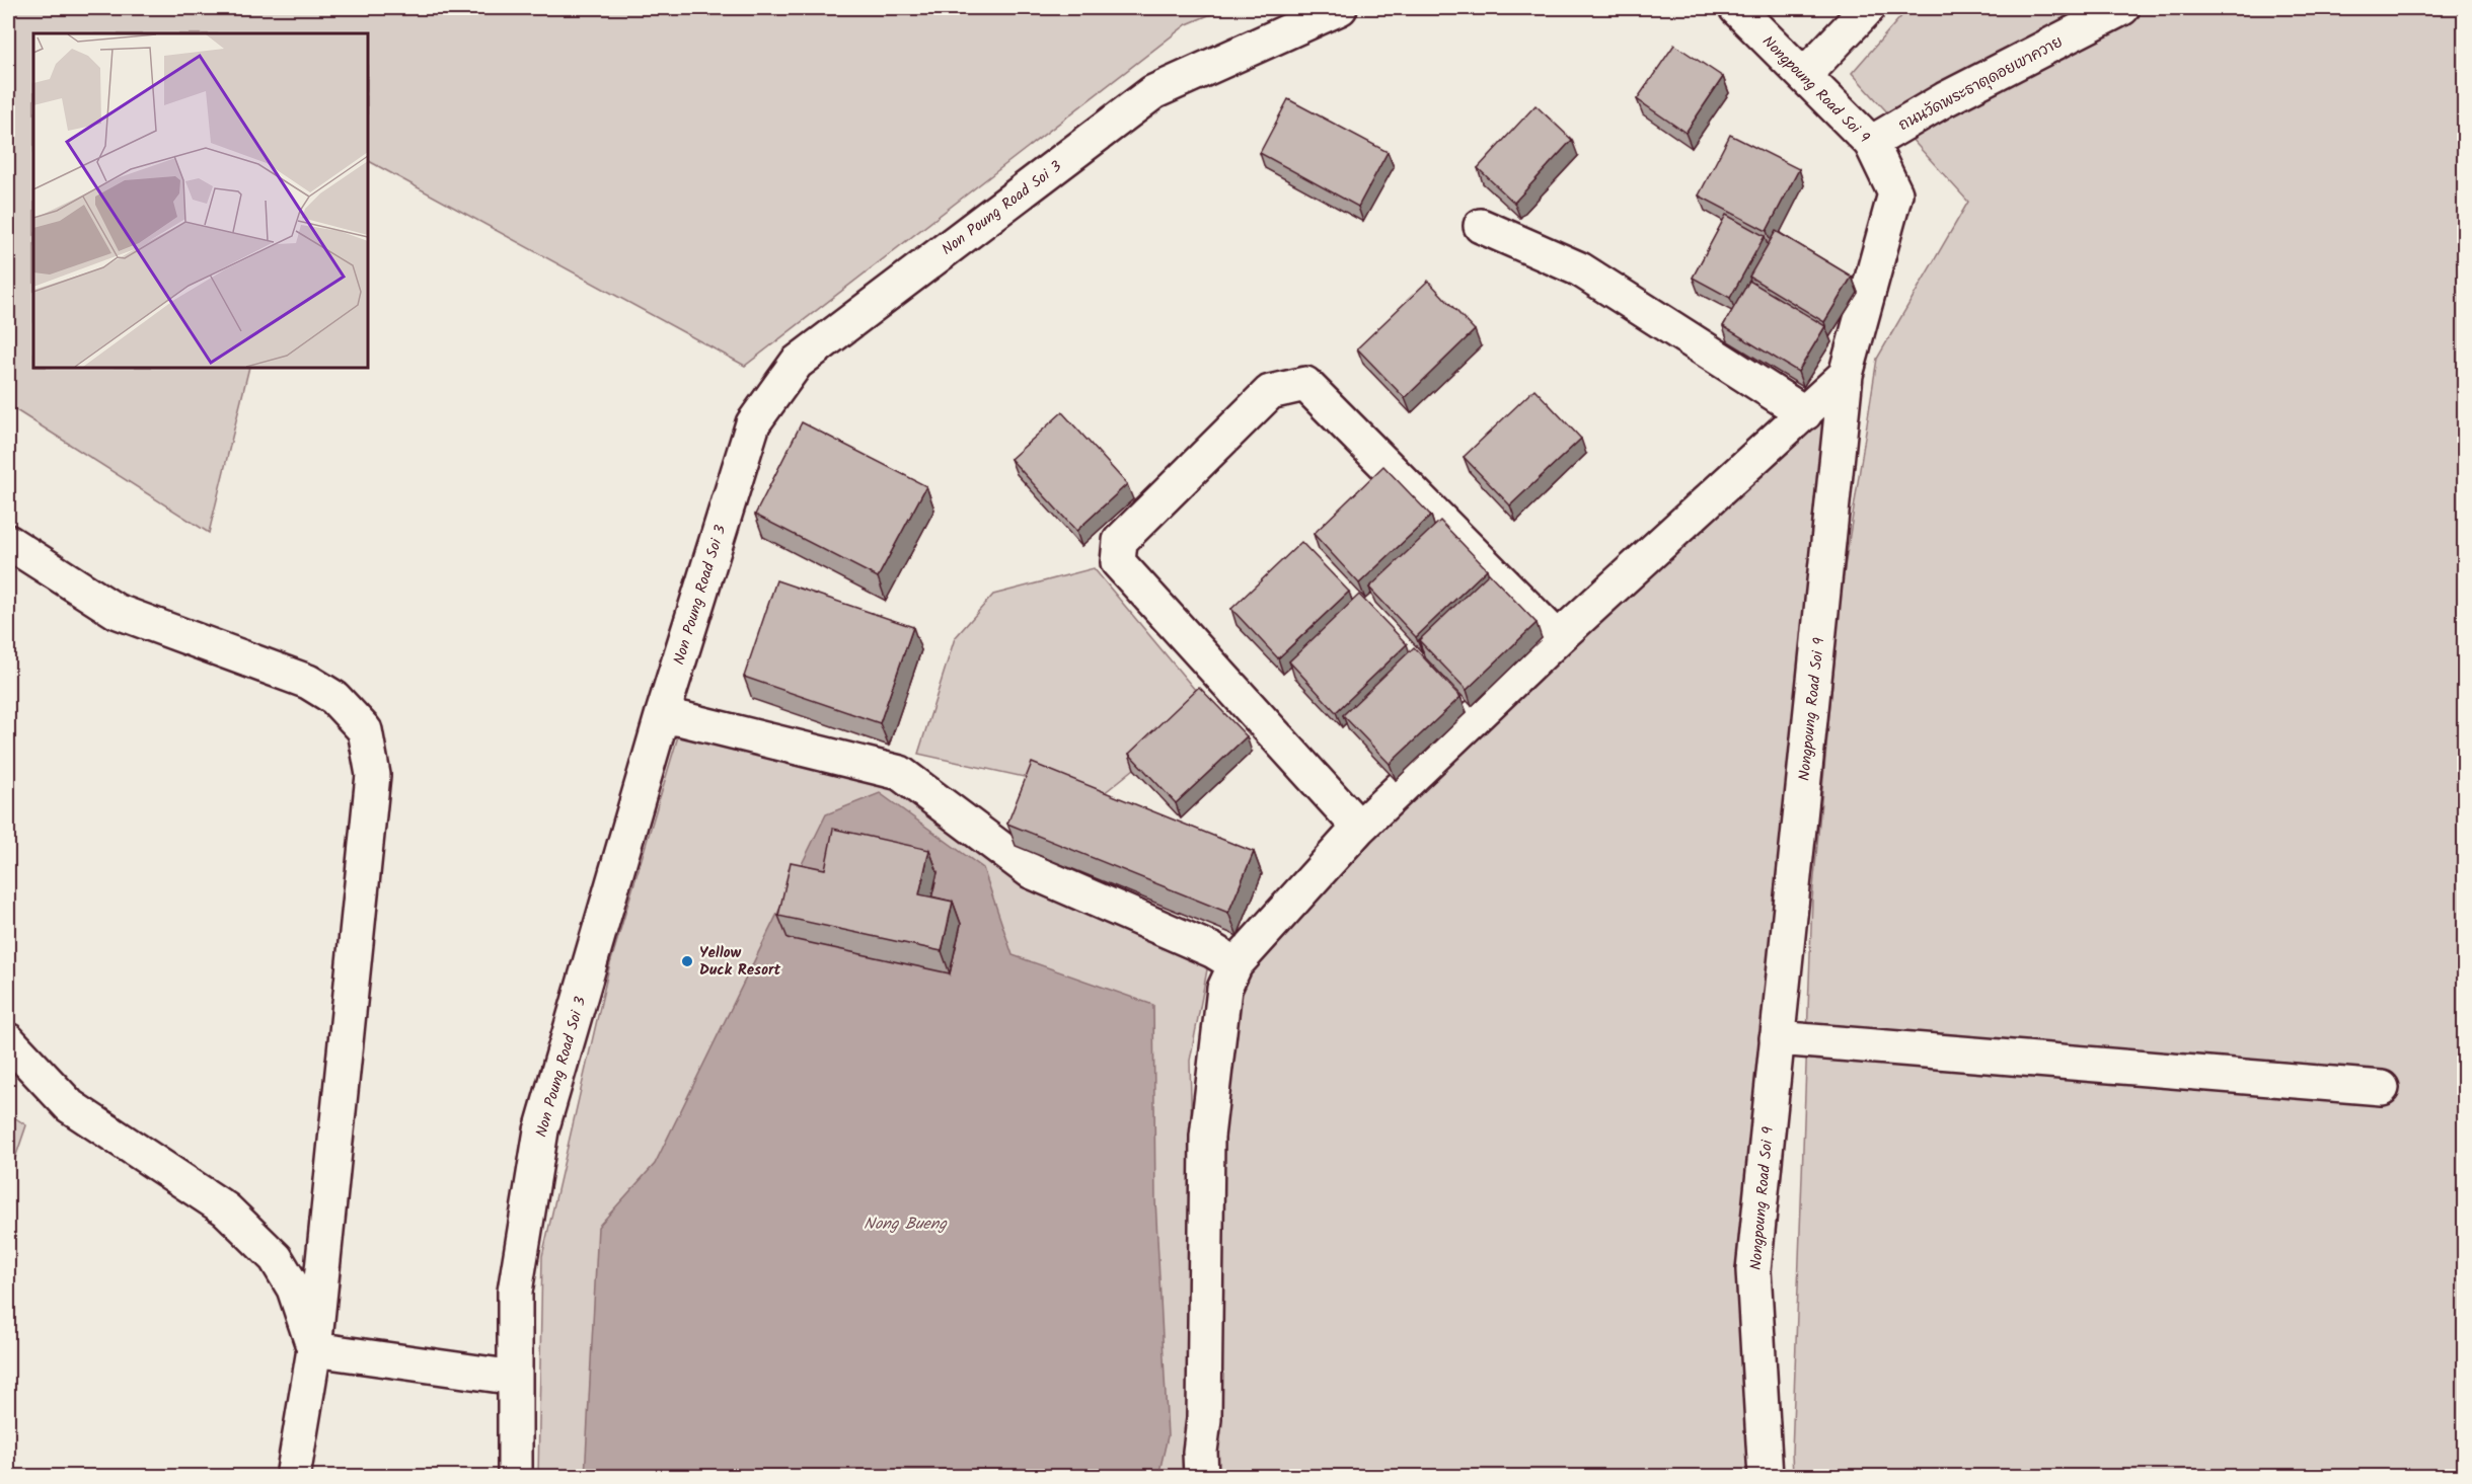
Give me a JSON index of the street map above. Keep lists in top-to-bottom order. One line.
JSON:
{"streets":{"street":["ถนนวัดพระธาตุดอยเขาควาย","Nongpoung Road Soi 9","Non Poung Road Soi 3"]},"crossings":[["ถนนวัดพระธาตุดอยเขาควาย","Nongpoung Road Soi 9"]],"water":["Nong Bueng"],"places":["Yellow Duck Resort"]}
